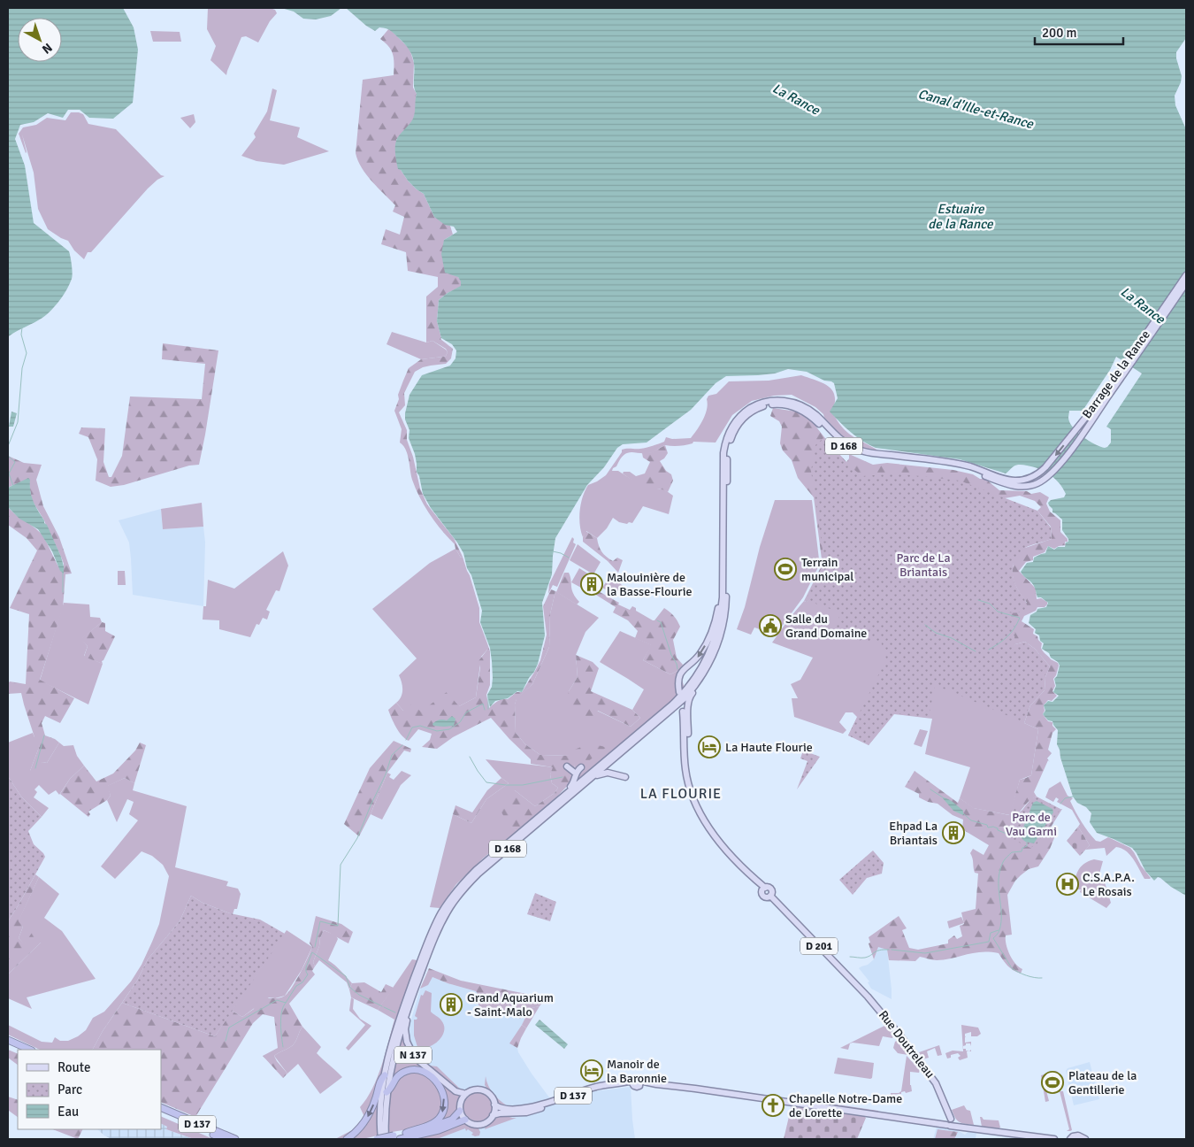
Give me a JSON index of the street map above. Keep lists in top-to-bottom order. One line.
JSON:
{"streets":{"highway":["D 137"],"main road":["Barrage de la Rance","D 168","D 201","Rue Doutreleau","N 137"]},"crossings":[["Barrage de la Rance","D 168"],["D 168","N 137"],["Rue Doutreleau","D 137"],["N 137","D 137"]],"districts":["LA FLOURIE"],"water":["La Rance","Canal d'Ille-et-Rance","Estuaire de la Rance"],"parks":["Parc de La Briantais","Parc de Vau Garni"],"places":{"sports":["Terrain municipal","Plateau de la Gentillerie"],"building":["Malouinière de la Basse-Flourie","Ehpad La Briantais","Grand Aquarium - Saint-Malo"],"public building":["Salle du Grand Domaine"],"hotel":["La Haute Flourie","Manoir de la Baronnie"],"hospital":["C.S.A.P.A. Le Rosais"],"church":["Chapelle Notre-Dame de Lorette"]},"legend":["Route","Parc","Eau"],"scale_bar":"200 m","north":"bottom right"}
